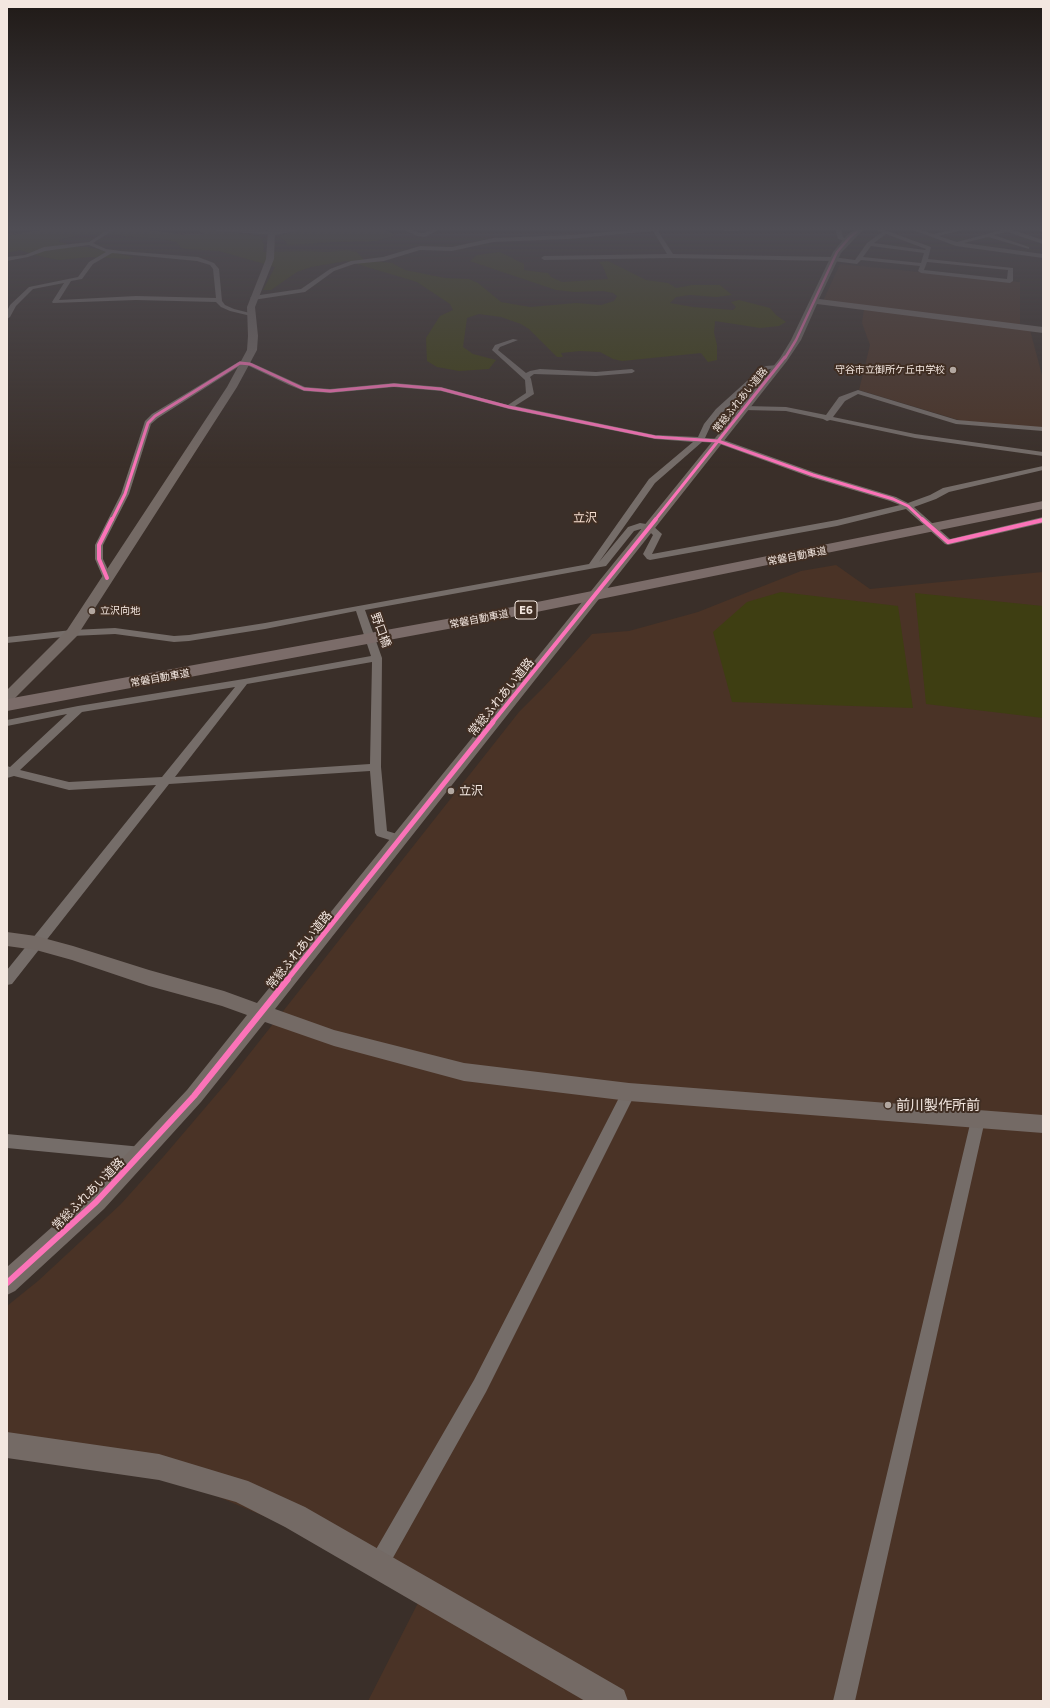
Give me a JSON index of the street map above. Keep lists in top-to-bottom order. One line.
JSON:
{"streets":{"highway":["常磐自動車道","E6"],"street":["常総ふれあい道路","野口橋"]},"districts":["立沢"],"places":["守谷市立御所ケ丘中学校","立沢向地","立沢","前川製作所前"]}
